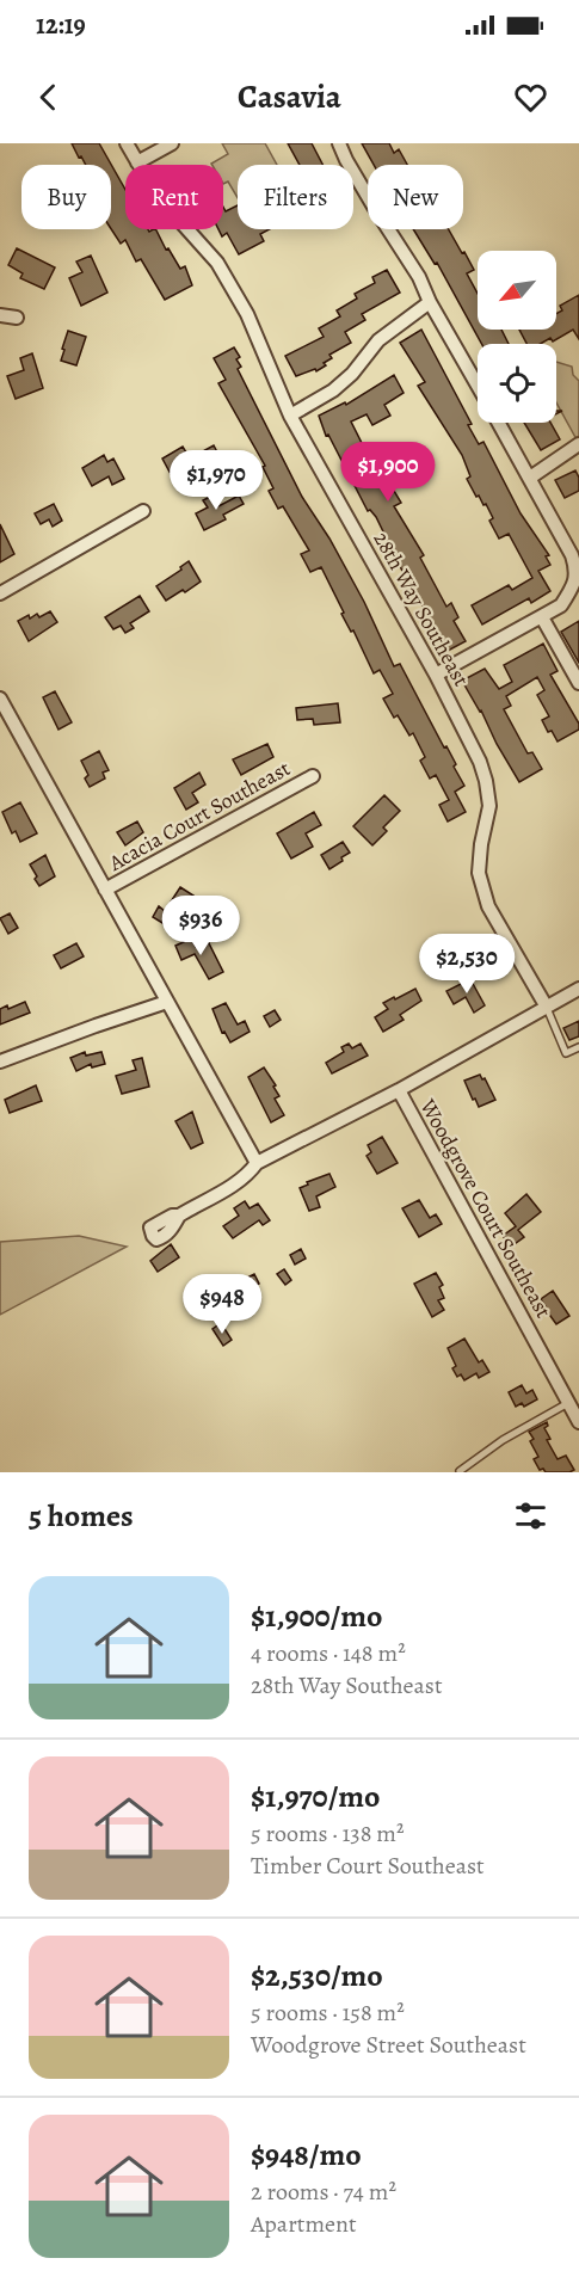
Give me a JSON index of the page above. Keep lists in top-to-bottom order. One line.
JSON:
{"streets":{"street":["28th Way Southeast","Acacia Court Southeast","Woodgrove Court Southeast"]},"north":"bottom left","page":{"status":"12:19","header":"Casavia","chip":["Buy","Rent","Filters","New"],"price":["$1,900","$1,970","$936","$2,530","$948"],"heading":"5 homes","list":[{"name":"$1,900/mo","note":"4 rooms · 148 m² · 28th Way Southeast"},{"name":"$1,970/mo","note":"5 rooms · 138 m² · Timber Court Southeast"},{"name":"$2,530/mo","note":"5 rooms · 158 m² · Woodgrove Street Southeast"},{"name":"$948/mo","note":"2 rooms · 74 m² · Apartment"}]}}
